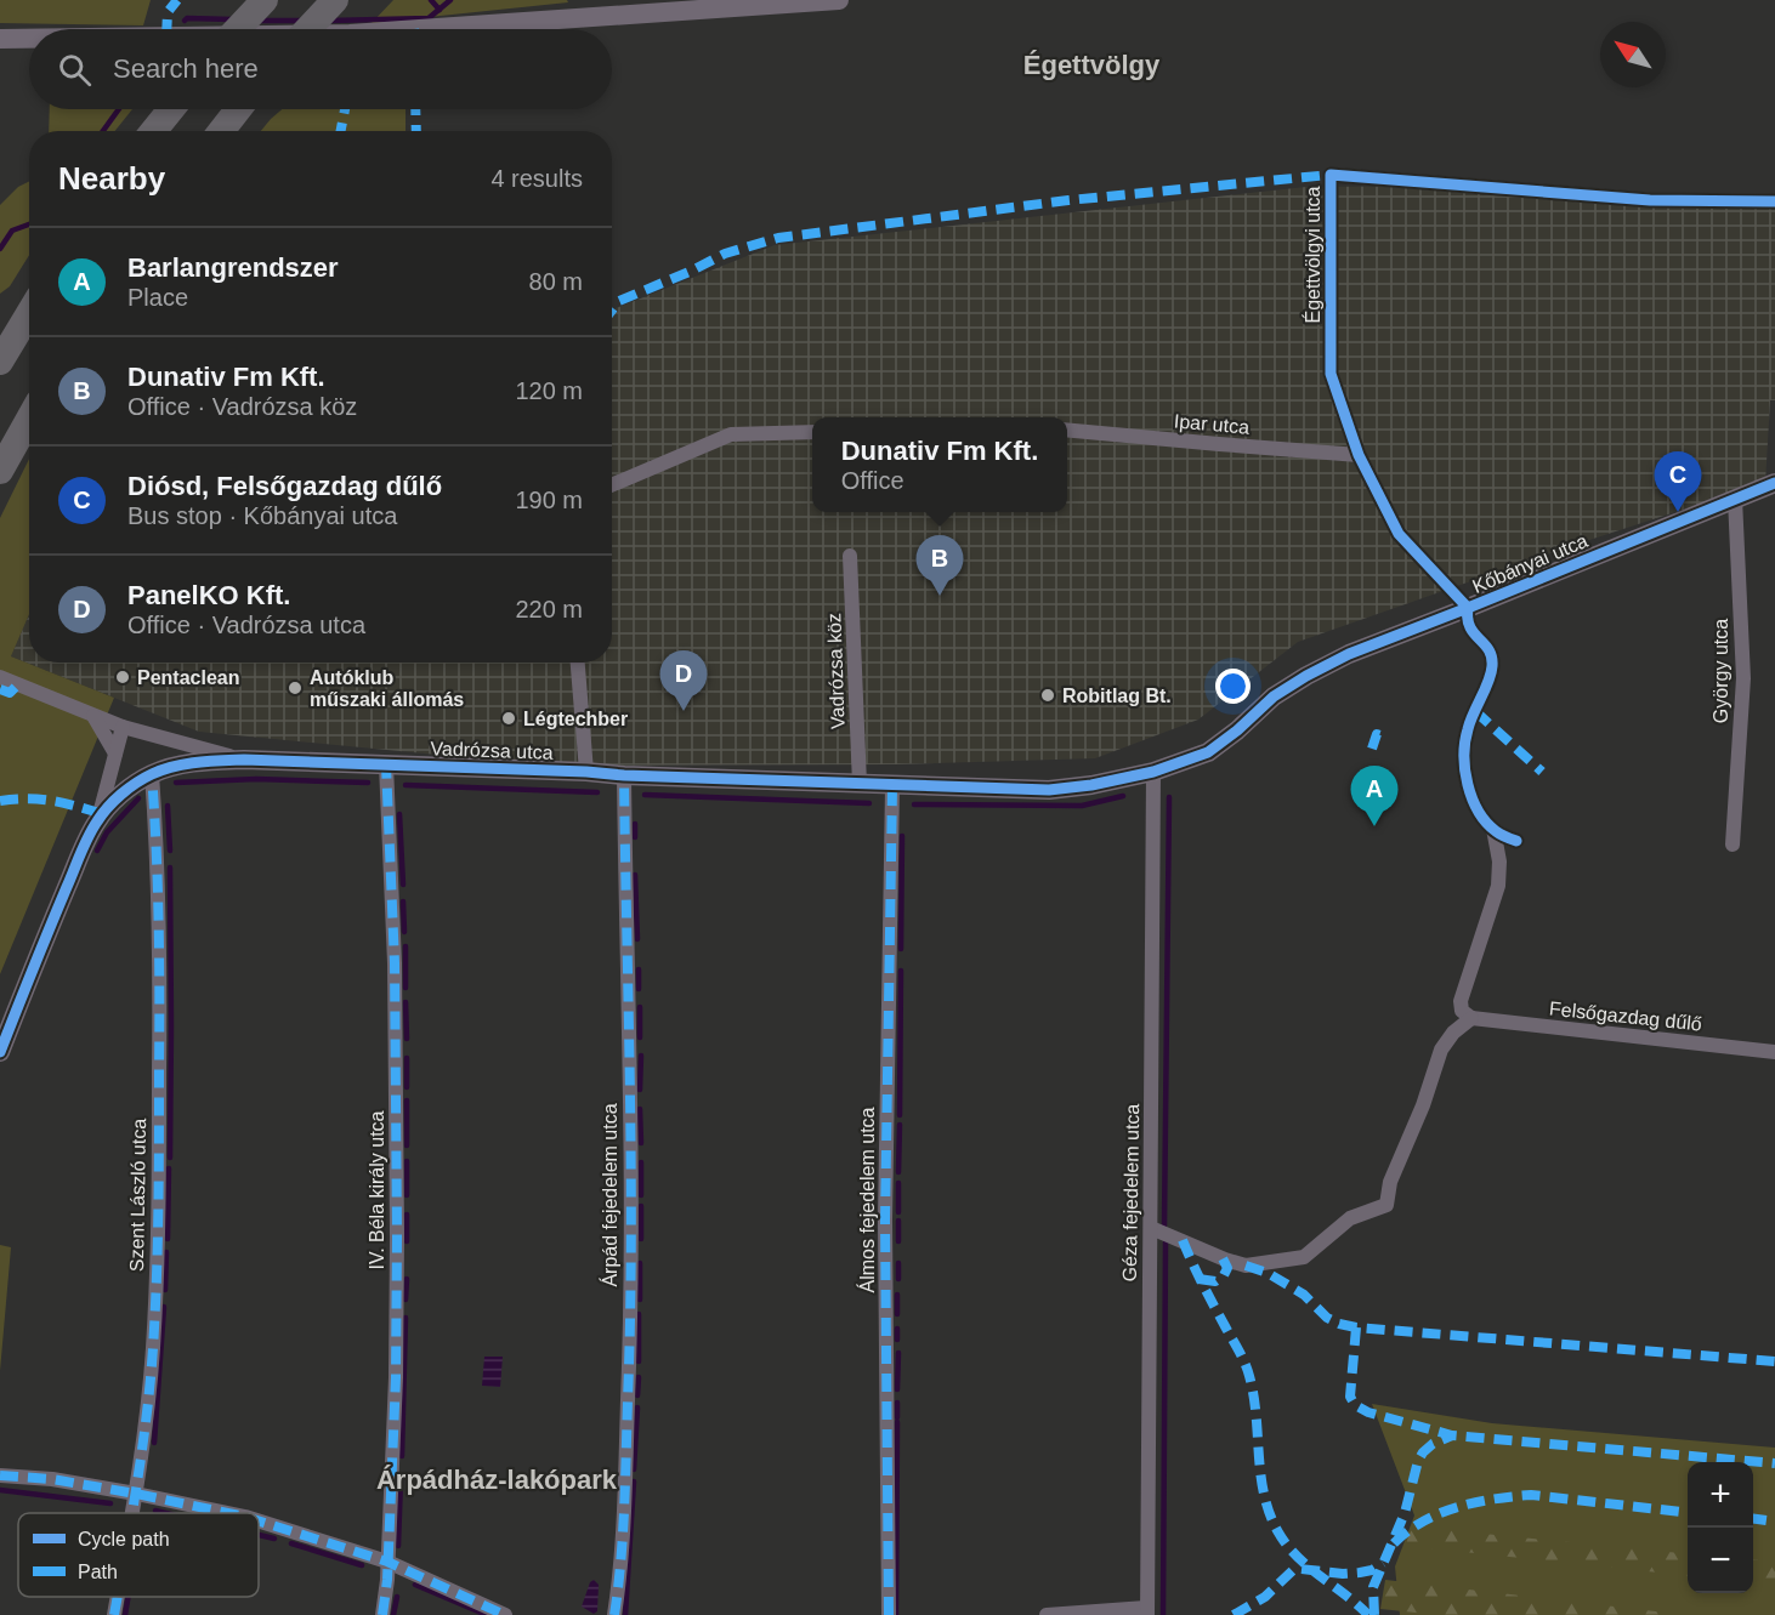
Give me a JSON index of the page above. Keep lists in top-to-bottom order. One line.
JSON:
{"streets":{"street":["Égettvölgyi utca","Ipar utca","Kőbányai utca","Vadrózsa köz","György utca","Vadrózsa utca","Felsőgazdag dűlő","IV. Béla király utca","Géza fejedelem utca","Szent László utca","Árpád fejedelem utca","Álmos fejedelem utca"]},"crossings":[["Égettvölgyi utca","Ipar utca"],["Égettvölgyi utca","Kőbányai utca"],["Kőbányai utca","György utca"],["Kőbányai utca","Vadrózsa utca"],["Kőbányai utca","Géza fejedelem utca"],["Vadrózsa köz","Vadrózsa utca"],["Vadrózsa utca","IV. Béla király utca"],["Vadrózsa utca","Géza fejedelem utca"],["Vadrózsa utca","Szent László utca"],["Vadrózsa utca","Árpád fejedelem utca"],["Vadrózsa utca","Álmos fejedelem utca"]],"districts":["Égettvölgy","Árpádház-lakópark"],"places":["Pentaclean","Autóklub műszaki állomás","Robitlag Bt.","Légtechber"],"legend":["Cycle path","Path"],"north":"top left","page":{"search":"Search here","heading":["Nearby","4 results"],"list":[{"mark":"A","name":"Barlangrendszer","note":"Place","value":"80 m"},{"mark":"B","name":"Dunativ Fm Kft.","note":"Office · Vadrózsa köz","value":"120 m"},{"mark":"C","name":"Diósd, Felsőgazdag dűlő","note":"Bus stop · Kőbányai utca","value":"190 m"},{"mark":"D","name":"PanelKO Kft.","note":"Office · Vadrózsa utca","value":"220 m"}],"popup":["Dunativ Fm Kft.","Office"],"pins":["C","B","D","A"],"map_buttons":["+","−"]}}
